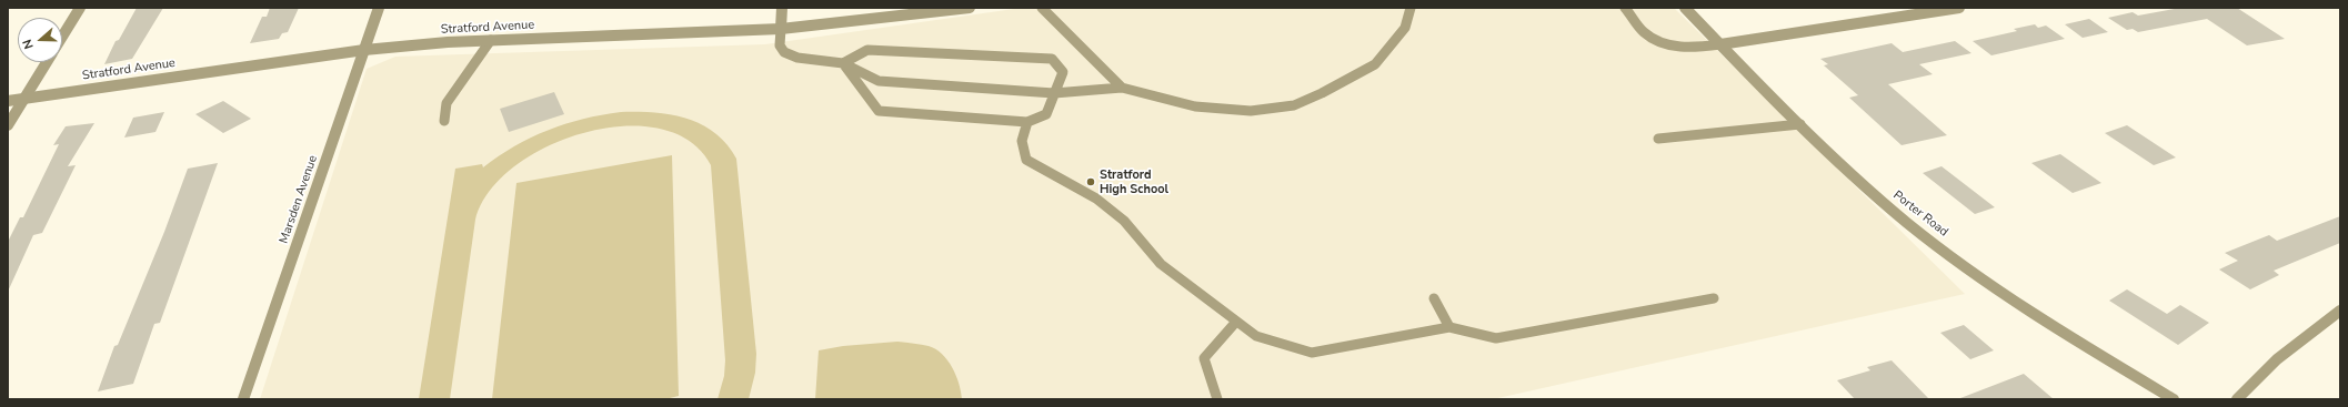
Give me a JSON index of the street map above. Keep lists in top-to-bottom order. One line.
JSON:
{"streets":{"street":["Stratford Avenue","Marsden Avenue","Porter Road"]},"crossings":[["Stratford Avenue","Marsden Avenue"]],"places":["Stratford High School"],"north":"left"}
